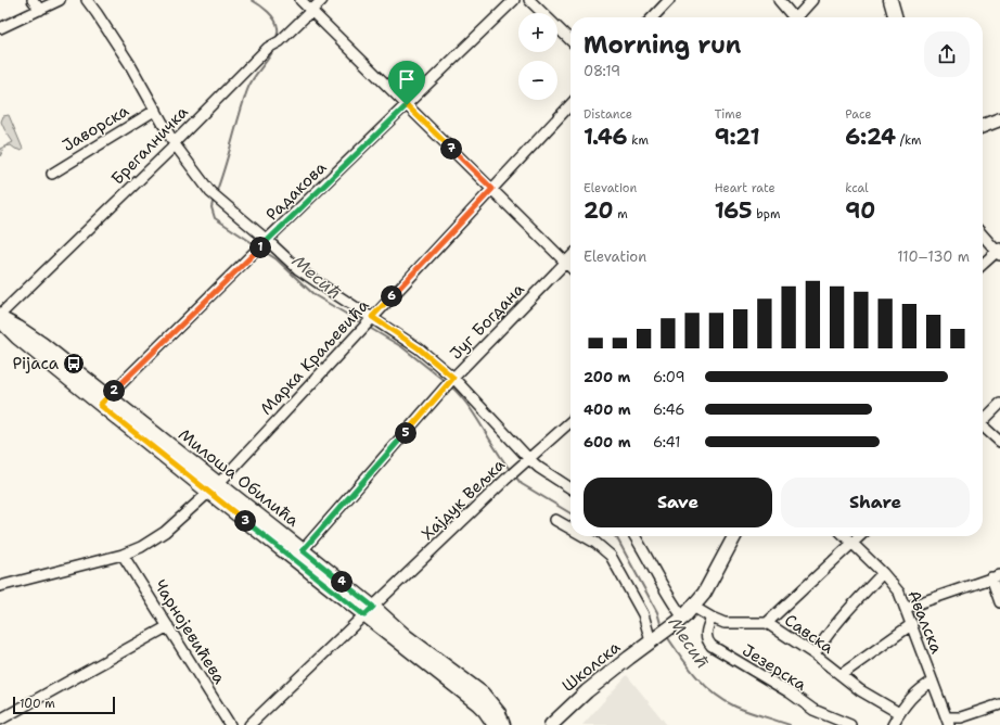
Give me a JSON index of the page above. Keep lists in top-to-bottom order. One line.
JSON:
{"streets":{"main road":["Милоша Обилића","Школска"],"street":["Јаворска","Брегалничка","Радакова","Југ Богдана","Марка Краљевића","Хајдук Вељка","Авалска","Чарнојевићева","Савска","Језерска"]},"crossings":[["Брегалничка","Милоша Обилића"],["Радакова","Милоша Обилића"],["Југ Богдана","Милоша Обилића"],["Марка Краљевића","Милоша Обилића"],["Марка Краљевића","Чарнојевићева"],["Милоша Обилића","Хајдук Вељка"],["Савска","Школска"],["Савска","Језерска"]],"water":["Месић"],"places":{"bus stop":["Pijaca"]},"scale_bar":"100 m","page":{"map_buttons":["+","−"],"heading":["Morning run","08:19"],"stats":[["Distance","1.46 km"],["Time","9:21"],["Pace","6:24 /km"],["Elevation","20 m"],["Heart rate","165 bpm"],["kcal","90"]],"pins":["7","1","6","2","5","3","4"],"chart":["Elevation","110–130 m"],"list":[{"name":"200 m","note":"6:09"},{"name":"400 m","note":"6:46"},{"name":"600 m","note":"6:41"}],"buttons":["Save","Share"],"scale":"100 m"}}
